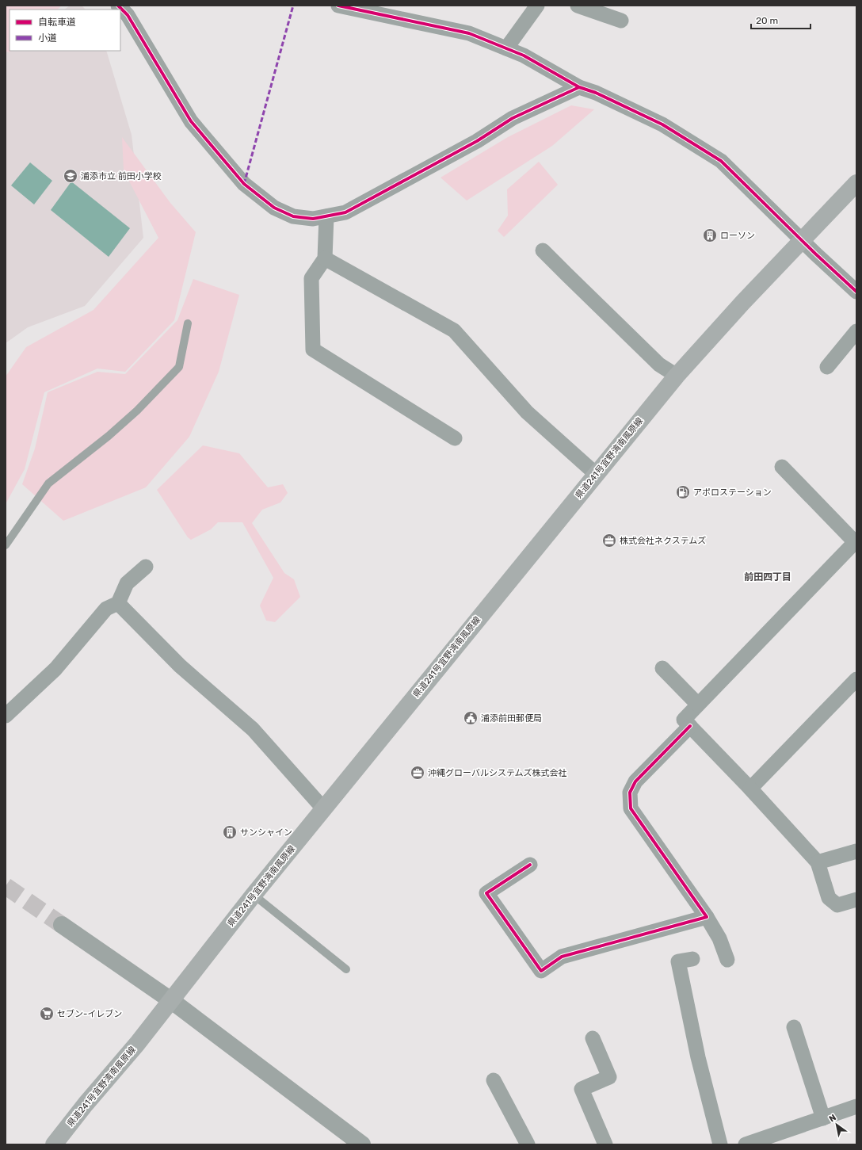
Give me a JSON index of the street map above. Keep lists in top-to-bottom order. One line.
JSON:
{"streets":{"main road":["県道241号宜野湾南風原線"]},"districts":["前田四丁目"],"places":{"school or university":["浦添市立 前田小学校"],"building":["ローソン","サンシャイン"],"fuel station":["アポロステーション"],"office":["株式会社ネクステムズ","沖縄グローバルシステムズ株式会社"],"public building":["浦添前田郵便局"],"supermarket":["セブン-イレブン"]},"legend":["自転車道","小道"],"scale_bar":"20 m","north":"top left"}
